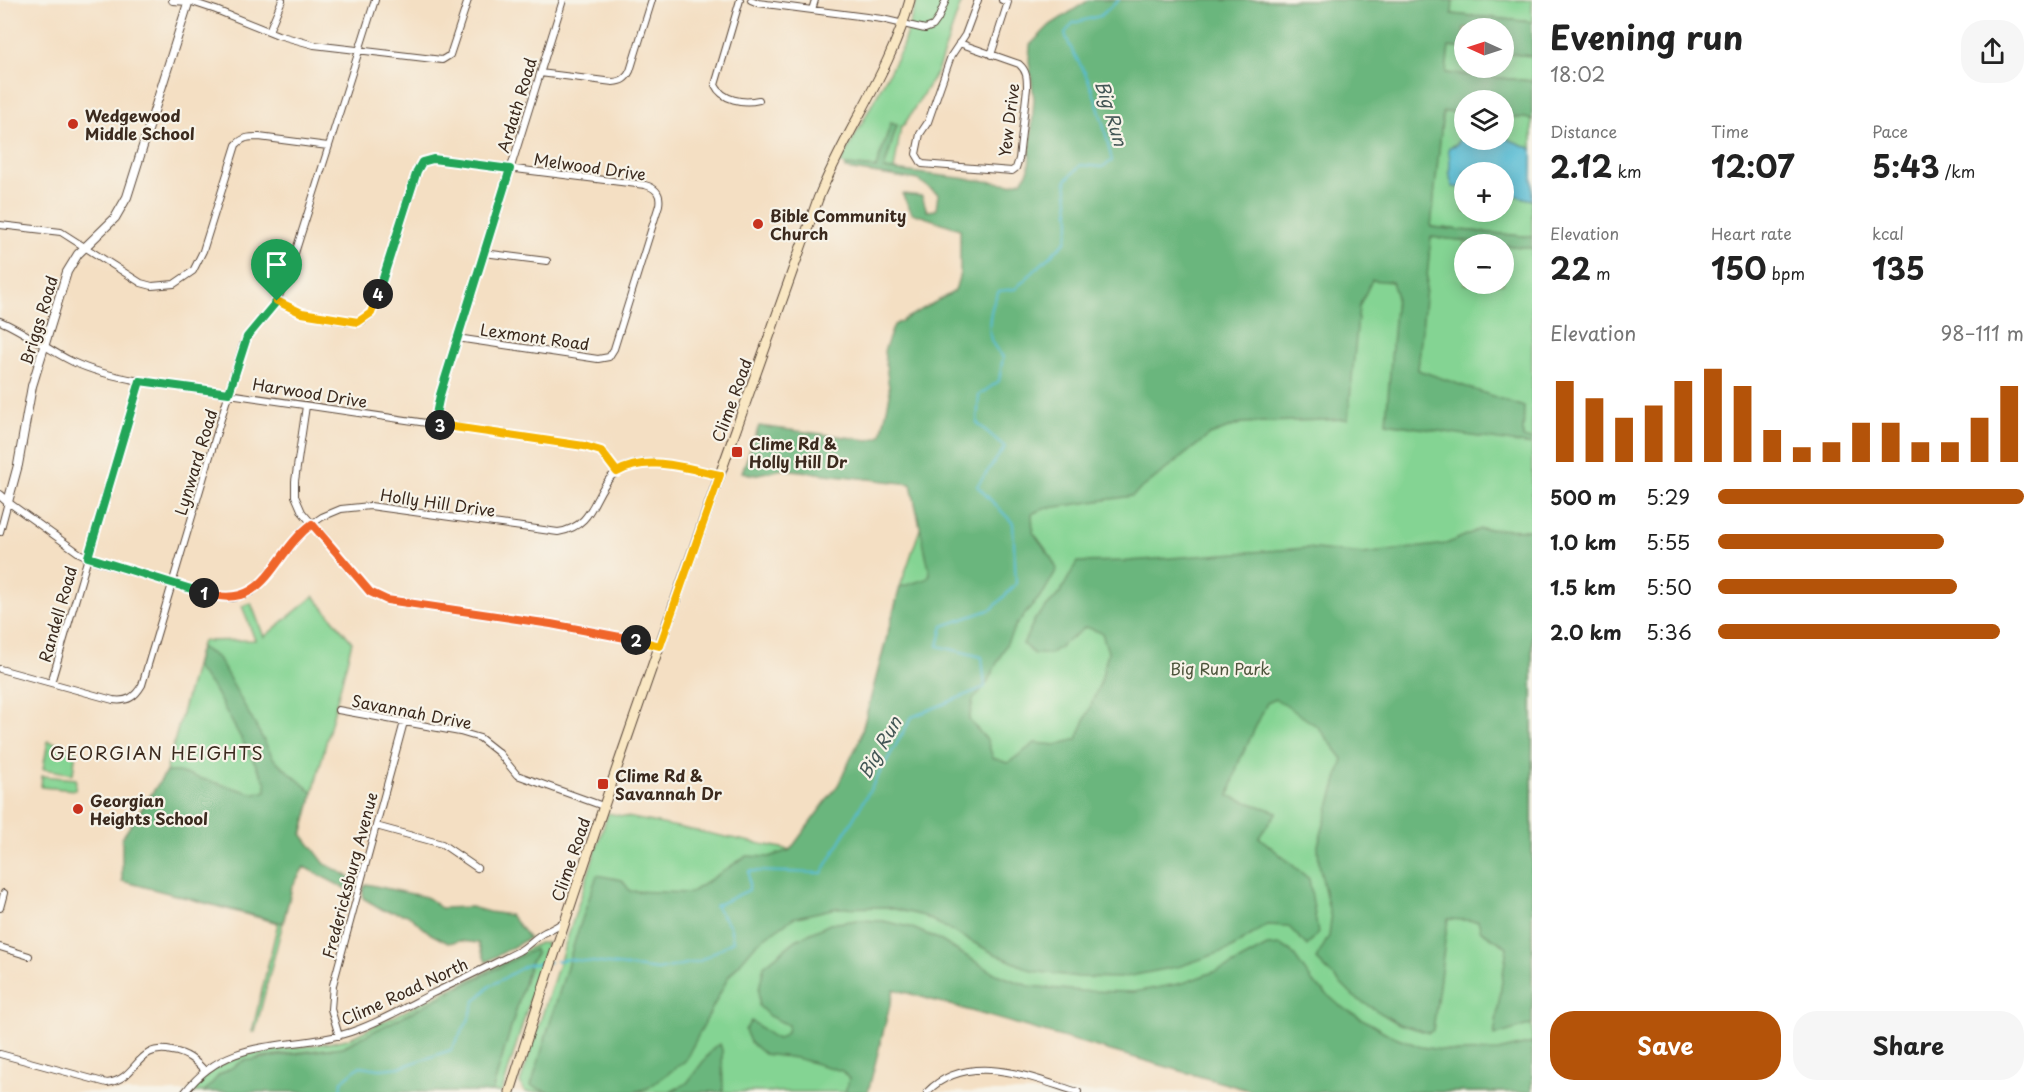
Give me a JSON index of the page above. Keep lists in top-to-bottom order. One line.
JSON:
{"streets":{"main road":["Clime Road"],"street":["Ardath Road","Yew Drive","Melwood Drive","Briggs Road","Lexmont Road","Harwood Drive","Lynward Road","Holly Hill Drive","Randell Road","Savannah Drive","Fredericksburg Avenue","Clime Road North"]},"crossings":[["Ardath Road","Melwood Drive"],["Ardath Road","Lexmont Road"],["Ardath Road","Harwood Drive"],["Melwood Drive","Lexmont Road"],["Melwood Drive","Lynward Road"],["Briggs Road","Harwood Drive"],["Briggs Road","Holly Hill Drive"],["Harwood Drive","Lynward Road"],["Harwood Drive","Holly Hill Drive"],["Harwood Drive","Randell Road"],["Clime Road","Savannah Drive"],["Clime Road","Clime Road North"],["Lynward Road","Holly Hill Drive"],["Lynward Road","Randell Road"],["Holly Hill Drive","Randell Road"],["Savannah Drive","Fredericksburg Avenue"],["Fredericksburg Avenue","Clime Road North"]],"districts":["GEORGIAN HEIGHTS"],"water":["Big Run"],"parks":["Big Run Park"],"places":{"other":["Wedgewood Middle School","Bible Community Church","Georgian Heights School"],"transit":["Clime Rd & Holly Hill Dr","Clime Rd & Savannah Dr"]},"north":"left","page":{"heading":["Evening run","18:02"],"map_buttons":["+","−"],"stats":[["Distance","2.12 km"],["Time","12:07"],["Pace","5:43 /km"],["Elevation","22 m"],["Heart rate","150 bpm"],["kcal","135"]],"pins":["4","3","1","2"],"chart":["Elevation","98–111 m"],"list":[{"name":"500 m","note":"5:29"},{"name":"1.0 km","note":"5:55"},{"name":"1.5 km","note":"5:50"},{"name":"2.0 km","note":"5:36"}],"buttons":["Save","Share"]}}
